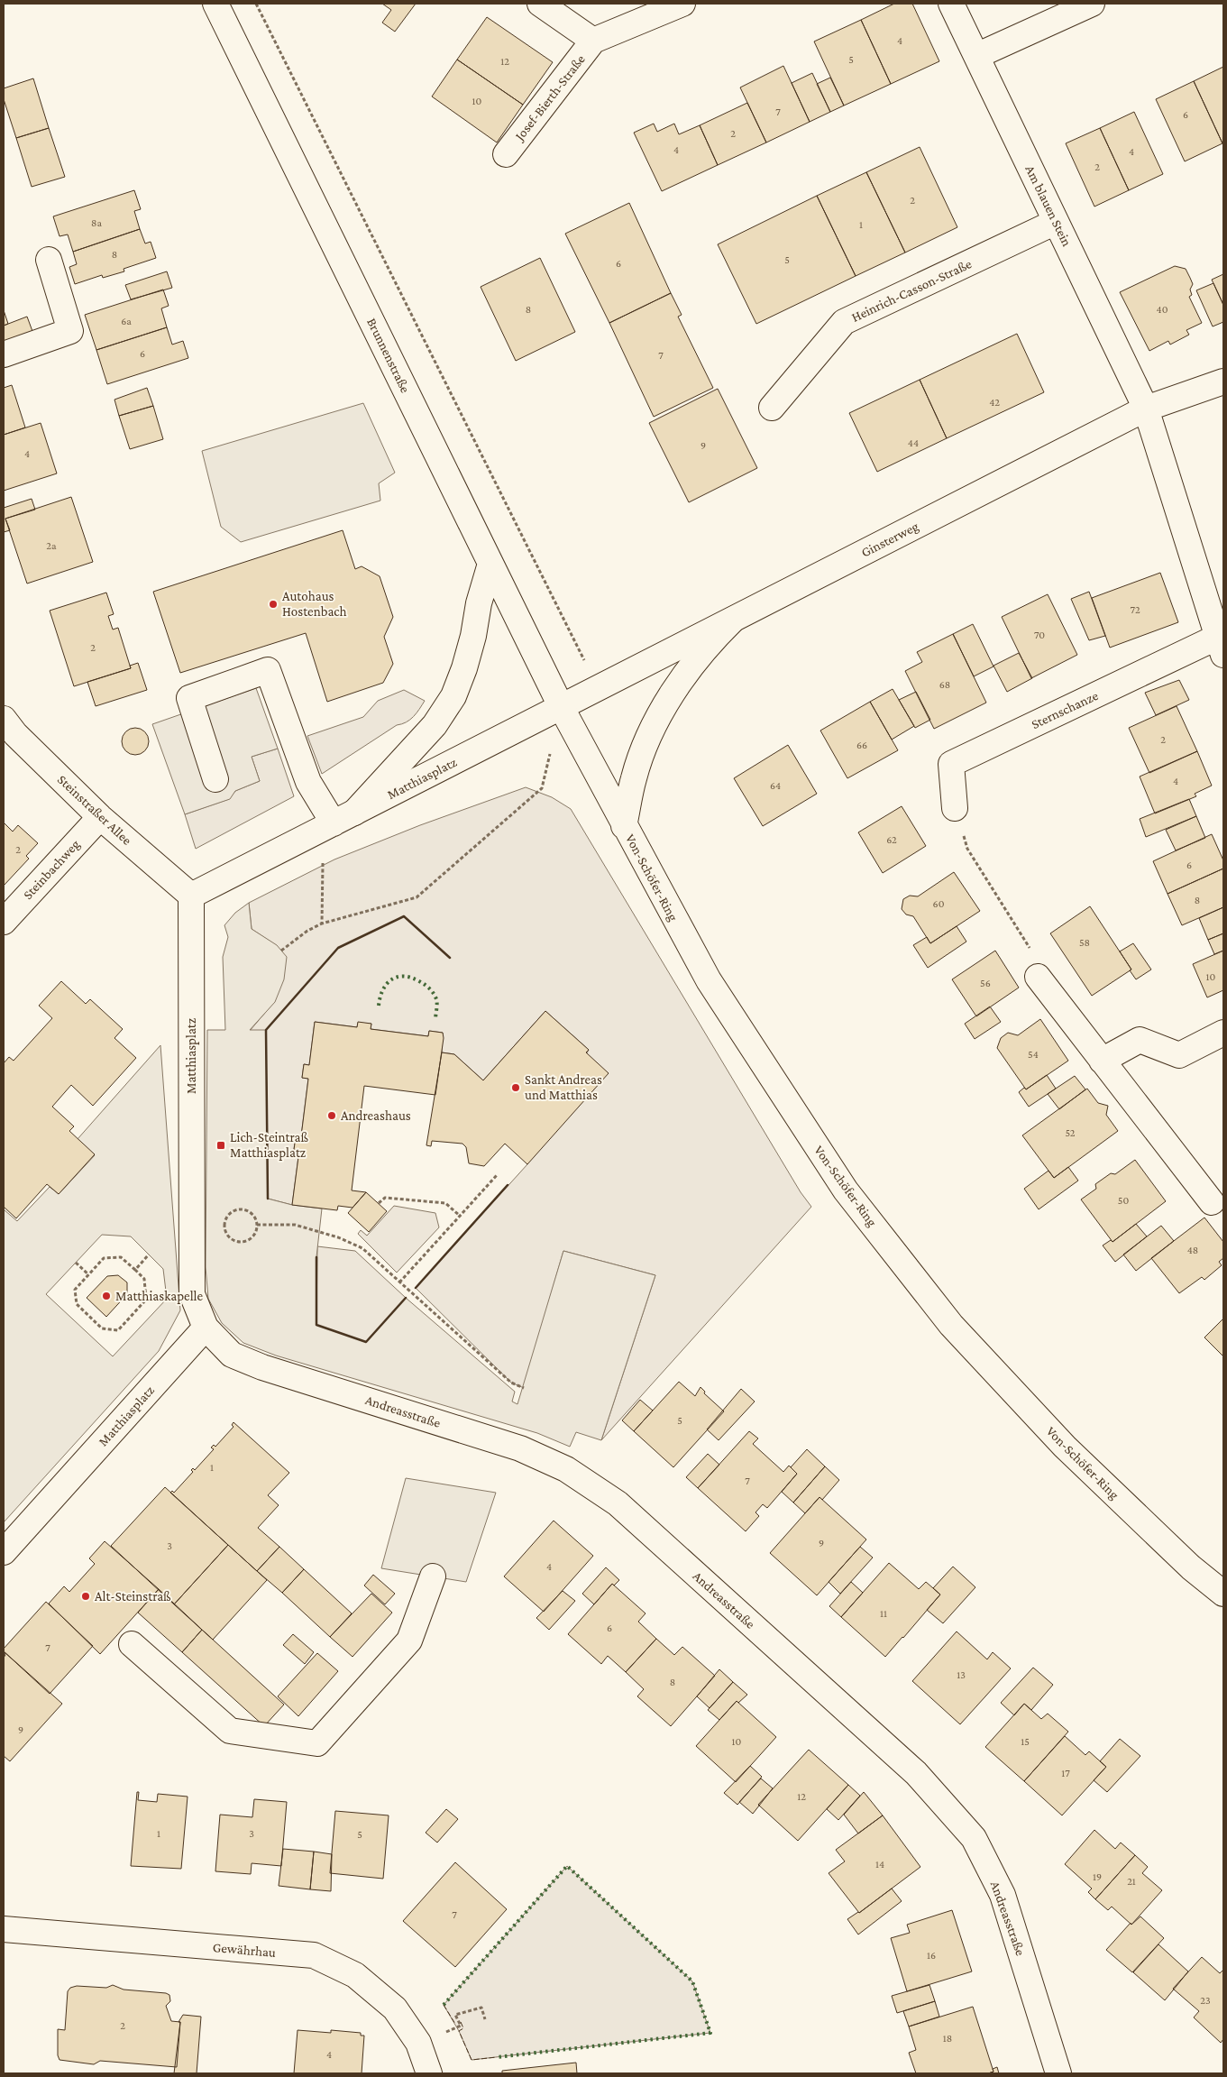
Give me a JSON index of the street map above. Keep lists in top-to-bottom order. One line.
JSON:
{"streets":{"street":["Josef-Bierth-Straße","Am blauen Stein","Heinrich-Casson-Straße","Brunnenstraße","Ginsterweg","Sternschanze","Matthiasplatz","Steinstraßer Allee","Steinbachweg","Von-Schöfer-Ring","Andreasstraße","Gewährhau"]},"crossings":[["Am blauen Stein","Heinrich-Casson-Straße"],["Am blauen Stein","Ginsterweg"],["Am blauen Stein","Sternschanze"],["Brunnenstraße","Ginsterweg"],["Brunnenstraße","Matthiasplatz"],["Brunnenstraße","Von-Schöfer-Ring"],["Ginsterweg","Sternschanze"],["Ginsterweg","Matthiasplatz"],["Ginsterweg","Von-Schöfer-Ring"],["Matthiasplatz","Steinstraßer Allee"],["Matthiasplatz","Von-Schöfer-Ring"],["Matthiasplatz","Andreasstraße"],["Steinstraßer Allee","Steinbachweg"]],"places":{"other":["Autohaus Hostenbach","Sankt Andreas und Matthias","Andreashaus","Matthiaskapelle","Alt-Steinstraß"],"transit":["Lich-Steintraß Matthiasplatz"]},"house_numbers":["4","5","12","10","7","6","2","4","4","2","2","8a","1","8","5","6","8","40","6a","6","7","42","44","9","4","2a","72","70","2","68","2","66","4","64","62","2","6","8","60","58","10","56","54","52","50","48","5","1","7","9","3","4","11","6","7","13","8","9","10","15","17","12","1","3","5","14","19","21","7","16","23","2","18","4"]}
